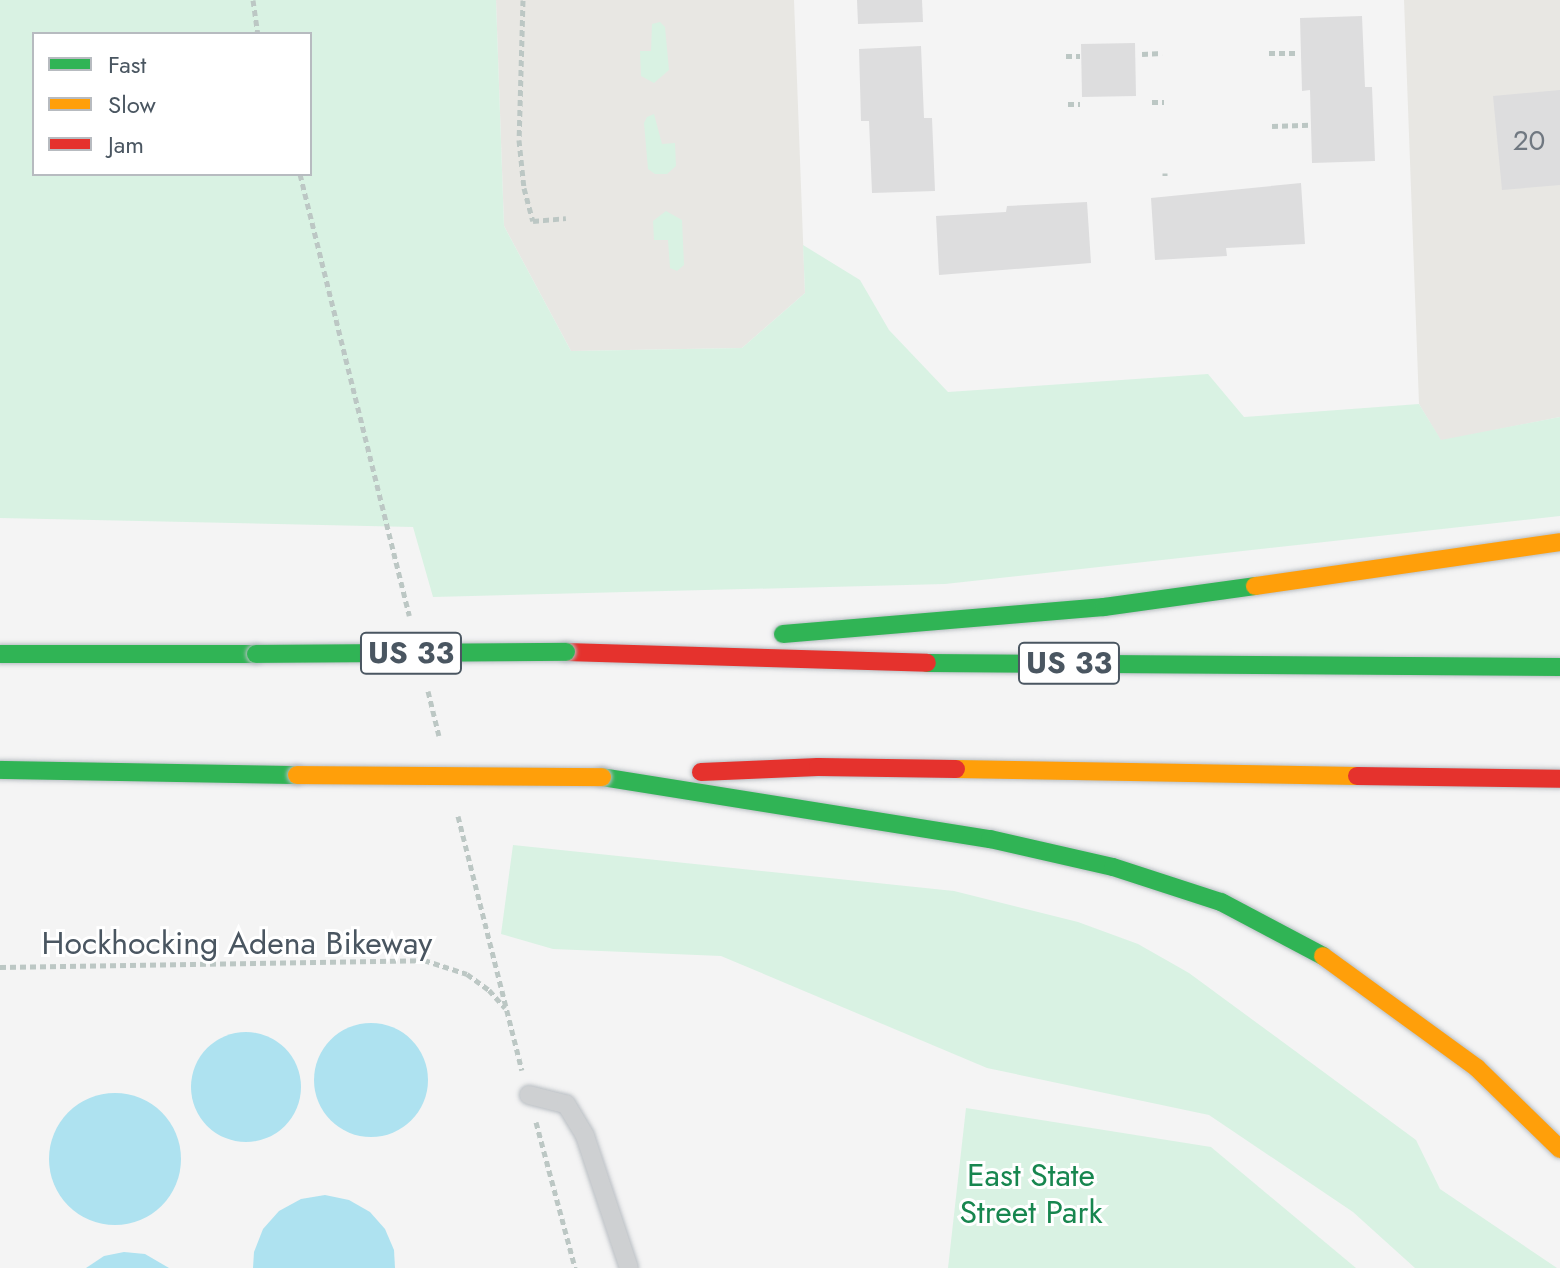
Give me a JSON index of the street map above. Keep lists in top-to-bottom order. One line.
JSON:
{"streets":{"highway":["US 33"],"path":["Hockhocking Adena Bikeway"]},"parks":["East State Street Park"],"house_numbers":["20"],"legend":["Fast","Slow","Jam"]}
